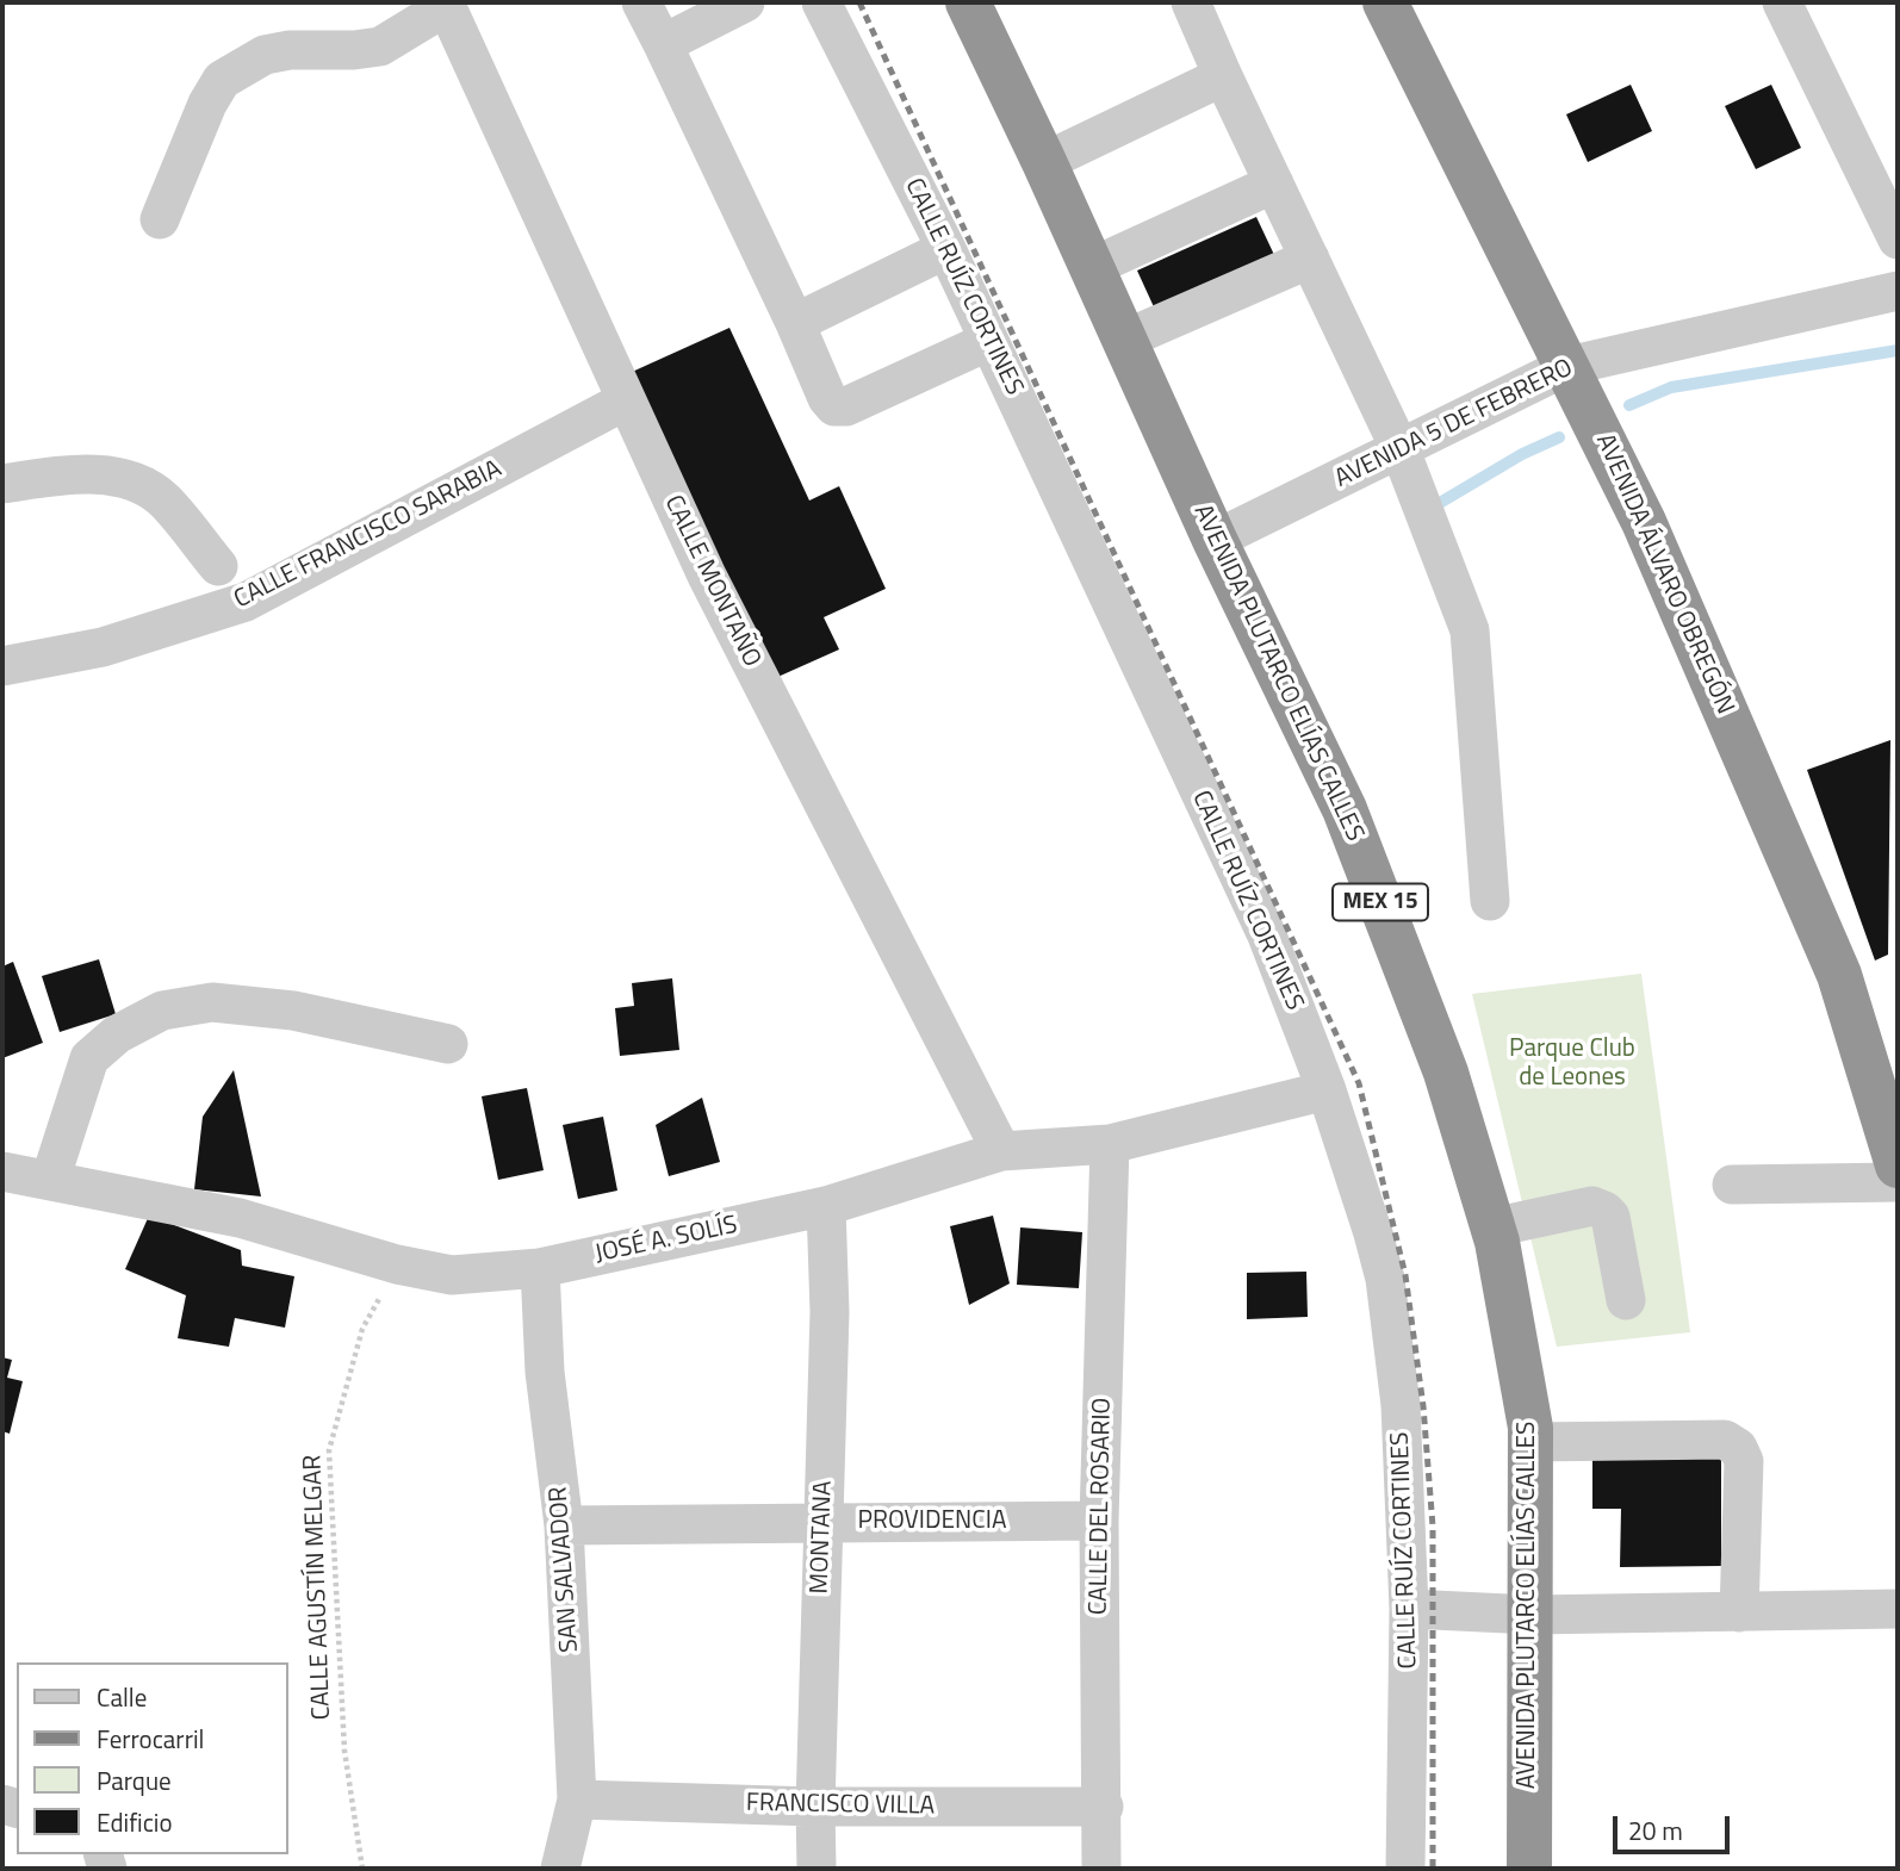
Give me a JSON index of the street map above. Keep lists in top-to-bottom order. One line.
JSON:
{"streets":{"highway":["AVENIDA ÁLVARO OBREGÓN","AVENIDA PLUTARCO ELÍAS CALLES","MEX 15"],"street":["CALLE RUÍZ CORTINES","AVENIDA 5 DE FEBRERO","CALLE FRANCISCO SARABIA","CALLE MONTAÑO","JOSÉ A. SOLÍS","CALLE DEL ROSARIO","PROVIDENCIA","MONTANA","SAN SALVADOR","FRANCISCO VILLA"],"path":["CALLE AGUSTÍN MELGAR"]},"crossings":[["CALLE RUÍZ CORTINES","JOSÉ A. SOLÍS"],["AVENIDA 5 DE FEBRERO","AVENIDA ÁLVARO OBREGÓN"],["AVENIDA 5 DE FEBRERO","AVENIDA PLUTARCO ELÍAS CALLES"],["CALLE FRANCISCO SARABIA","CALLE MONTAÑO"],["CALLE MONTAÑO","JOSÉ A. SOLÍS"],["JOSÉ A. SOLÍS","CALLE DEL ROSARIO"],["JOSÉ A. SOLÍS","MONTANA"],["JOSÉ A. SOLÍS","SAN SALVADOR"],["JOSÉ A. SOLÍS","CALLE AGUSTÍN MELGAR"],["CALLE DEL ROSARIO","PROVIDENCIA"],["CALLE DEL ROSARIO","FRANCISCO VILLA"],["PROVIDENCIA","MONTANA"],["PROVIDENCIA","SAN SALVADOR"],["MONTANA","FRANCISCO VILLA"],["SAN SALVADOR","FRANCISCO VILLA"]],"parks":["Parque Club de Leones"],"legend":["Calle","Ferrocarril","Parque","Edificio"],"scale_bar":"20 m"}
